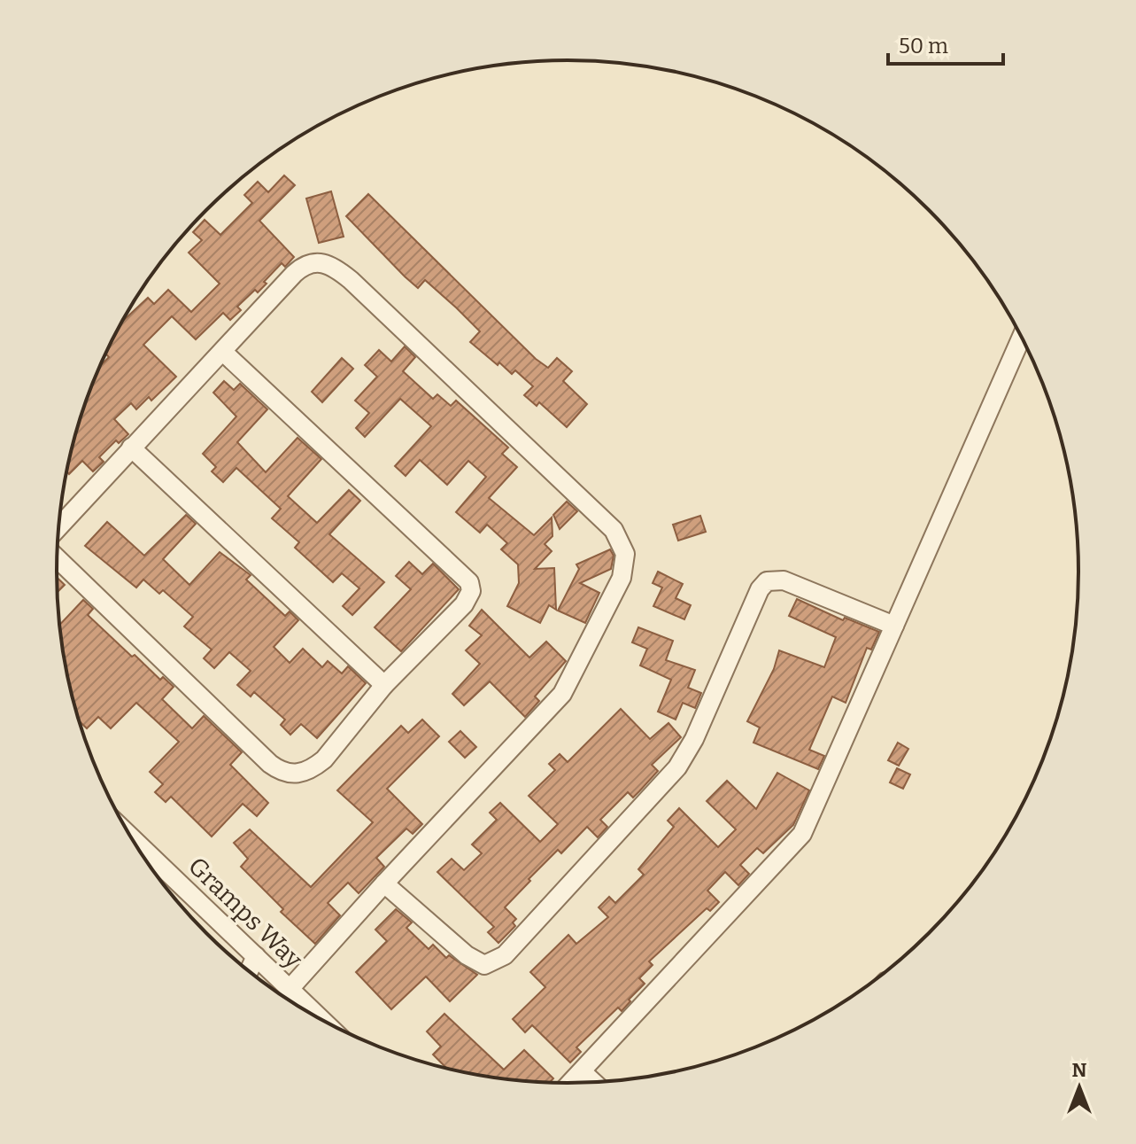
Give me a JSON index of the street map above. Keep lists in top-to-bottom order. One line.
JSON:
{"streets":{"street":["Gramps Way"]},"scale_bar":"50 m","north":"top"}
